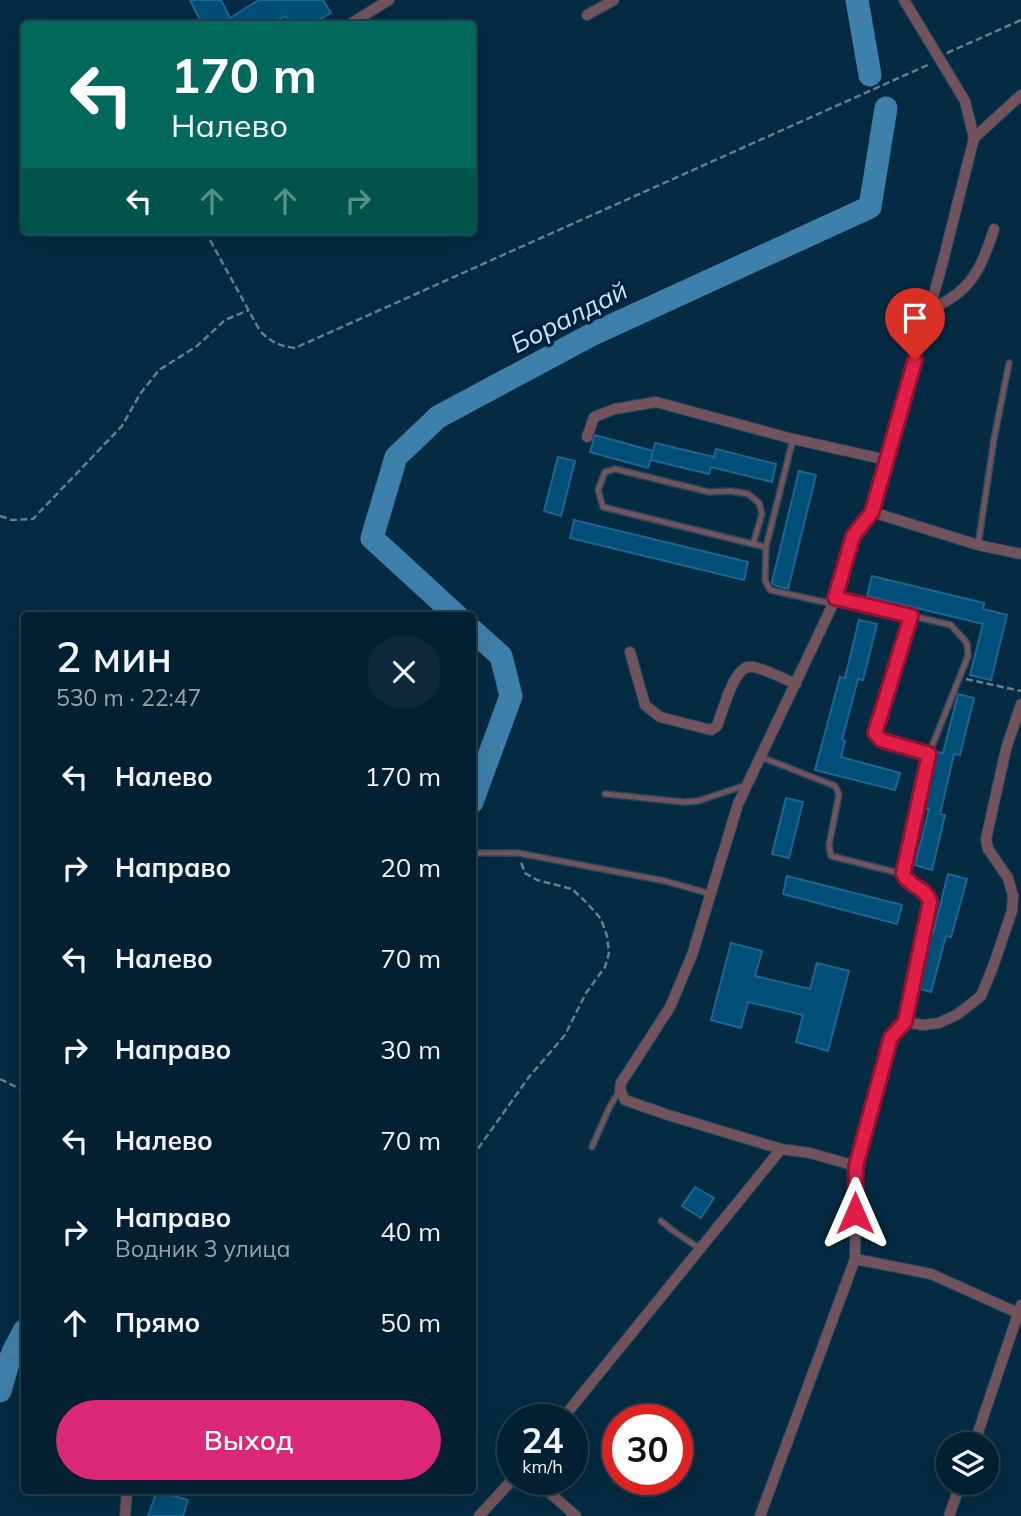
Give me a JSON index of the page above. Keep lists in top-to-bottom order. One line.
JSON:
{"water":["Боралдай"],"page":{"turn":["170 m","Налево"],"heading":["2 мин","530 m · 22:47"],"list":[{"name":"Налево","value":"170 m"},{"name":"Направо","value":"20 m"},{"name":"Налево","value":"70 m"},{"name":"Направо","value":"30 m"},{"name":"Налево","value":"70 m"},{"name":"Направо","note":"Водник 3 улица","value":"40 m"},{"name":"Прямо","value":"50 m"}],"buttons":"Выход","speed":"24 km/h","limit":"30"}}
